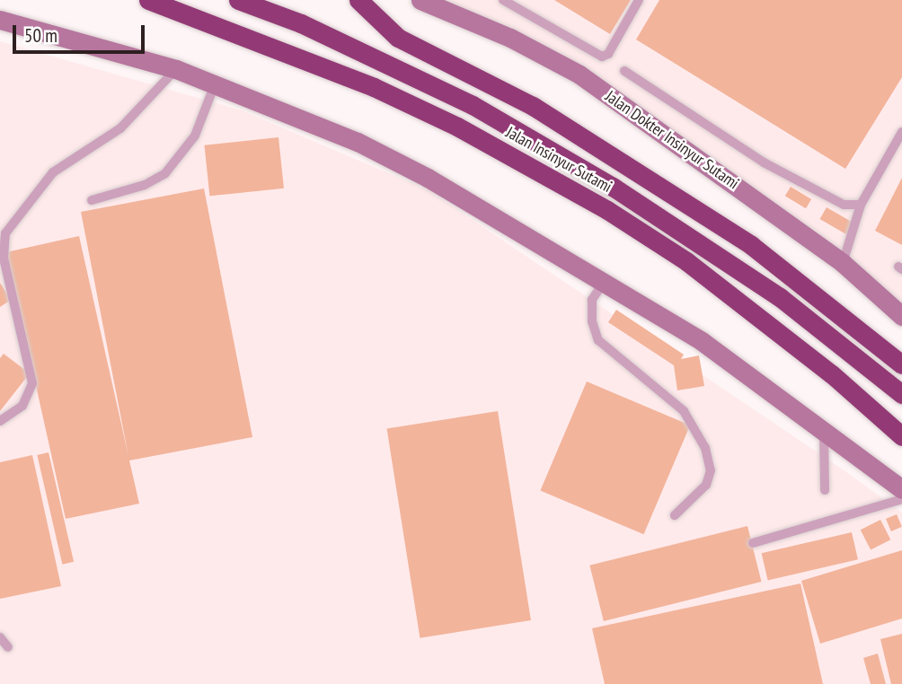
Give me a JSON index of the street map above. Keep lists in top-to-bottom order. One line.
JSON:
{"streets":{"highway":["Jalan Insinyur Sutami"],"street":["Jalan Dokter Insinyur Sutami"]},"scale_bar":"50 m"}
